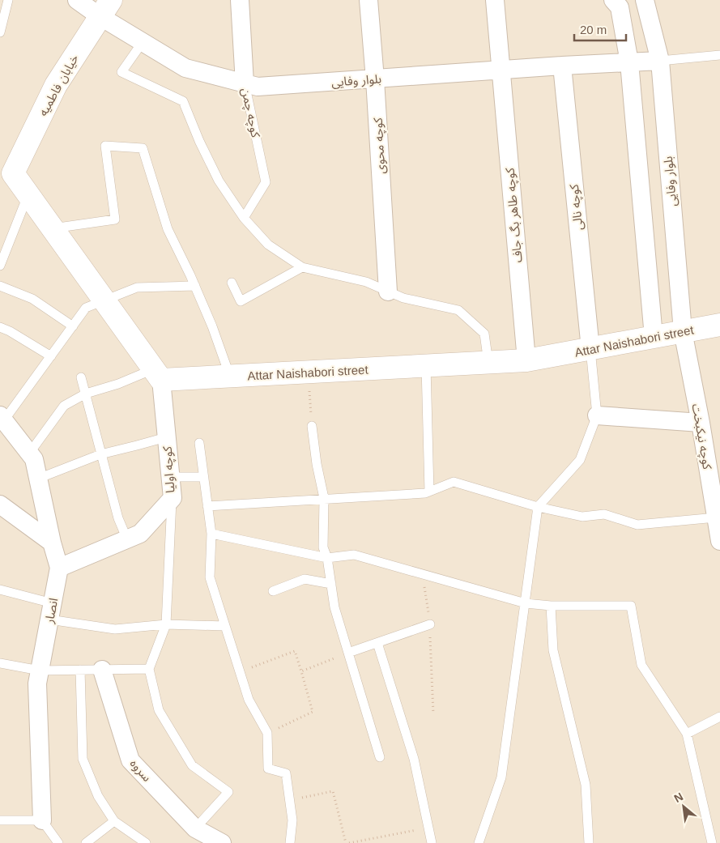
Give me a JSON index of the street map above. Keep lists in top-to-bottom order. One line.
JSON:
{"streets":{"street":["بلوار وفایی","خیابان فاطمیه","کوچه چمن","کوچه محوی","کوچه نالی","کوچه طاهر بگ جاف","Attar Naishabori street","کوچه نیکبخت","کوچه اولیا","انصار","سروه"]},"crossings":[["بلوار وفایی","خیابان فاطمیه"],["بلوار وفایی","کوچه چمن"],["بلوار وفایی","کوچه محوی"],["بلوار وفایی","کوچه نالی"],["بلوار وفایی","کوچه طاهر بگ جاف"],["بلوار وفایی","Attar Naishabori street"],["بلوار وفایی","کوچه نیکبخت"],["کوچه نالی","Attar Naishabori street"],["کوچه طاهر بگ جاف","Attar Naishabori street"],["Attar Naishabori street","کوچه نیکبخت"],["Attar Naishabori street","کوچه اولیا"],["کوچه اولیا","انصار"]],"scale_bar":"20 m","north":"top left"}
